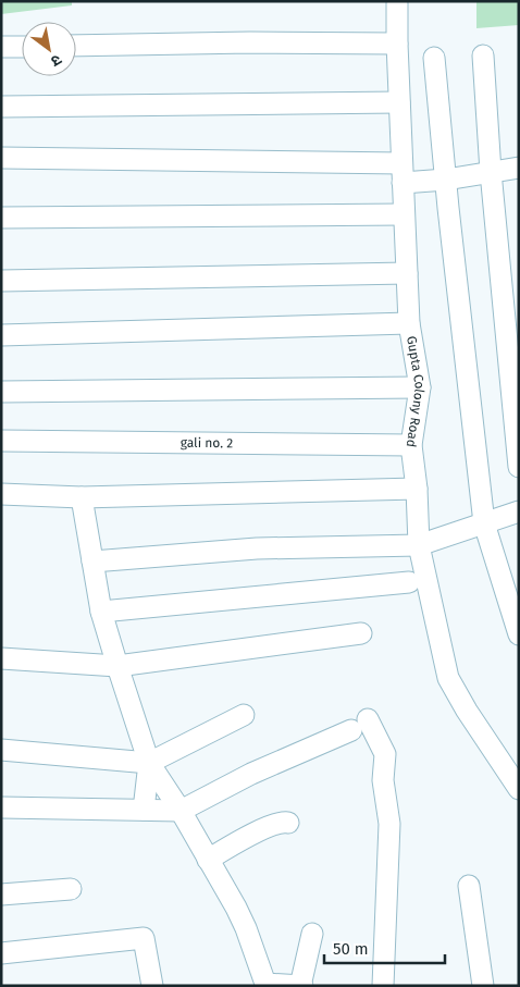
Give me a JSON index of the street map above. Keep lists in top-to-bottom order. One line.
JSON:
{"streets":{"street":["Gupta Colony Road","gali no. 2"]},"crossings":[["Gupta Colony Road","gali no. 2"]],"scale_bar":"50 m","north":"bottom right"}
